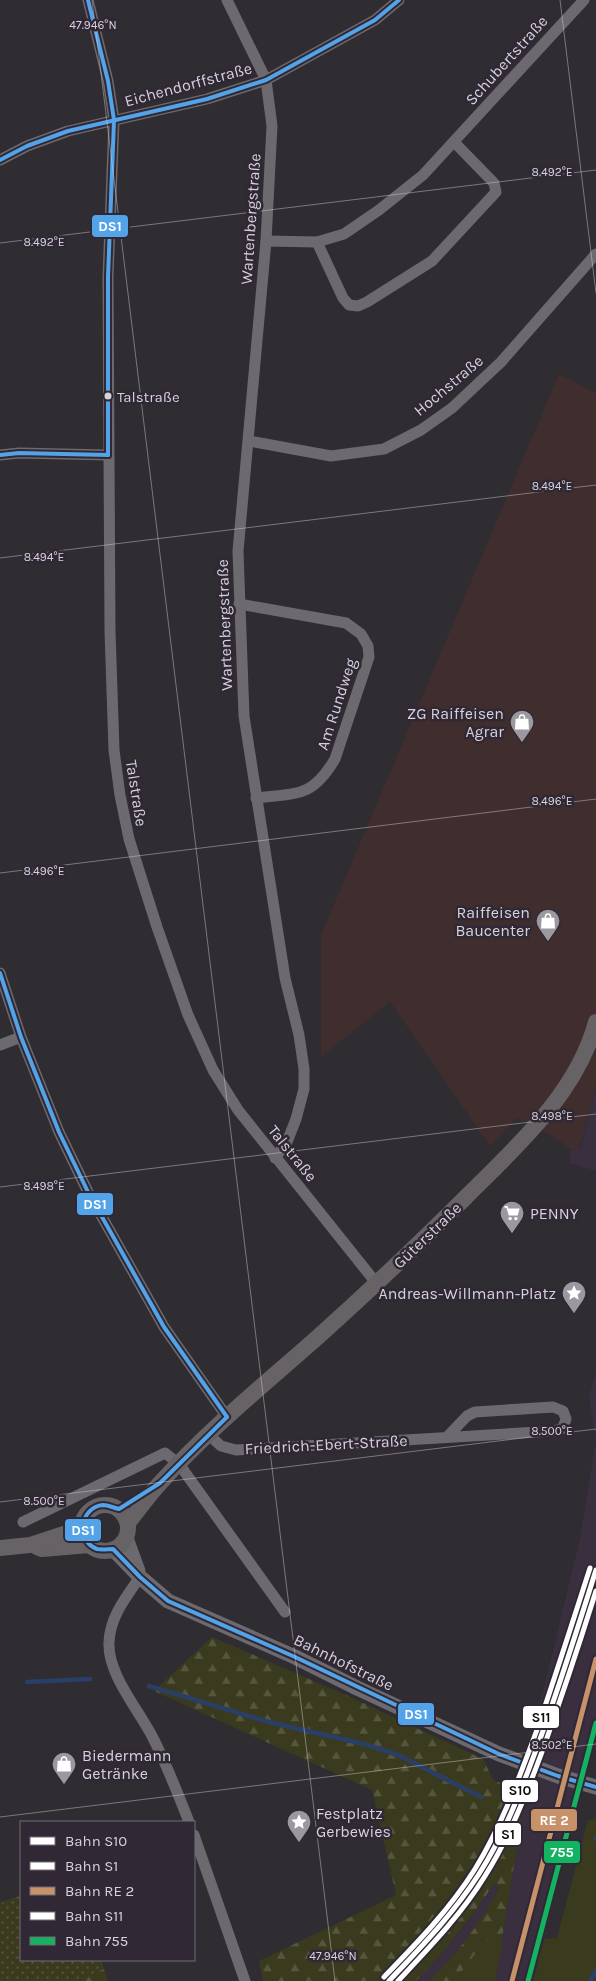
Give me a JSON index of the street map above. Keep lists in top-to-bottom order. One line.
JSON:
{"streets":{"main road":["Güterstraße"],"street":["Schubertstraße","Eichendorffstraße","Wartenbergstraße","Hochstraße","Am Rundweg","Talstraße","Friedrich-Ebert-Straße","Bahnhofstraße"]},"crossings":[["Schubertstraße","Wartenbergstraße"],["Eichendorffstraße","Wartenbergstraße"],["Eichendorffstraße","Talstraße"],["Wartenbergstraße","Hochstraße"],["Wartenbergstraße","Am Rundweg"],["Wartenbergstraße","Talstraße"],["Talstraße","Güterstraße"],["Güterstraße","Friedrich-Ebert-Straße"],["Güterstraße","Bahnhofstraße"]],"places":{"other":["Talstraße"],"shop":["ZG Raiffeisen Agrar","Raiffeisen Baucenter","Biedermann Getränke"],"supermarket":["PENNY"],"place":["Andreas-Willmann-Platz","Festplatz Gerbewies"]},"lines":["transit line DS1","rail line S11","rail line S10","rail line S1","rail line 755"],"legend":["Bahn S10","Bahn S1","Bahn RE 2","Bahn S11","Bahn 755"],"coordinates":["47.946°N","8.492°E","8.494°E","8.496°E","8.498°E","8.500°E","8.502°E"]}
